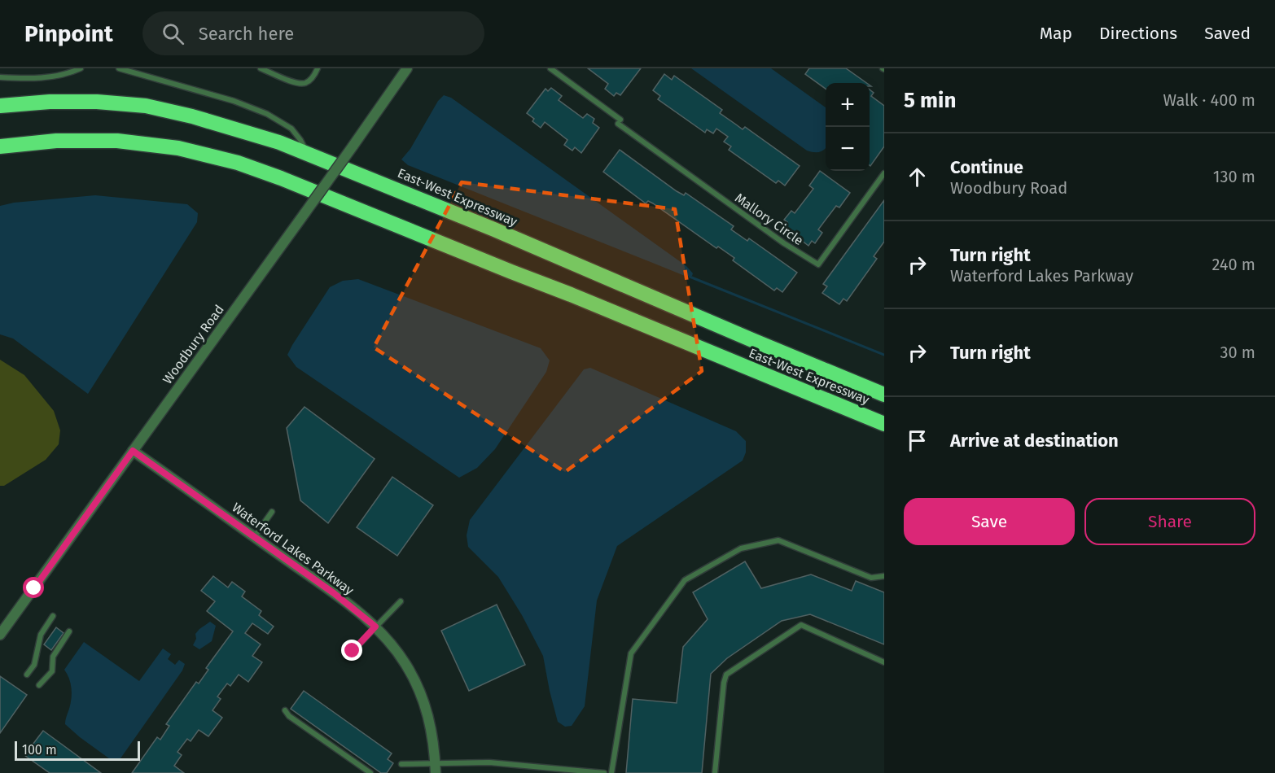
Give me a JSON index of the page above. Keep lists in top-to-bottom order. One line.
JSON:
{"streets":{"highway":["East-West Expressway"],"street":["Woodbury Road","Waterford Lakes Parkway"],"lane":["Mallory Circle"]},"crossings":[["Woodbury Road","Waterford Lakes Parkway"]],"scale_bar":"100 m","page":{"header":"Pinpoint","search":"Search here","nav":["Map","Directions","Saved"],"heading":["5 min","Walk · 400 m"],"map_buttons":["+","−"],"list":[["Continue","Woodbury Road","130 m"],["Turn right","Waterford Lakes Parkway","240 m"],["Turn right","30 m"],"Arrive at destination"],"buttons":["Save","Share"],"scale":"100 m"}}
